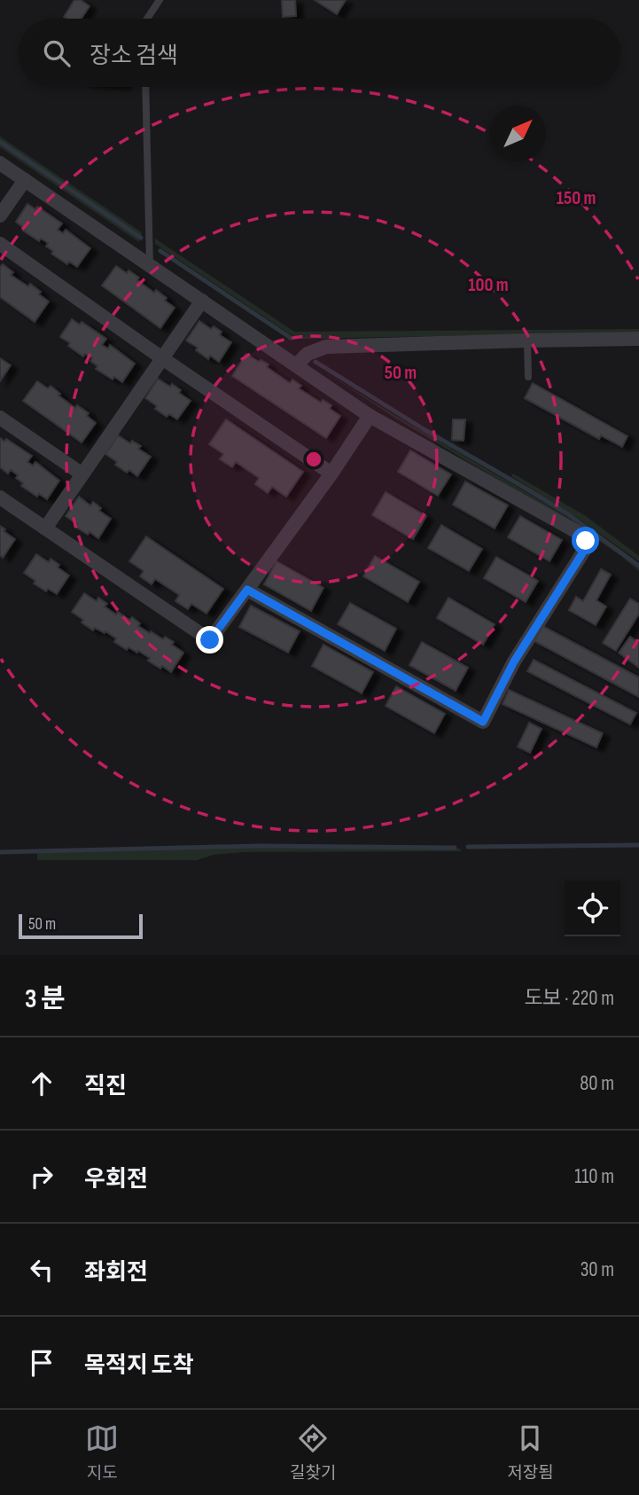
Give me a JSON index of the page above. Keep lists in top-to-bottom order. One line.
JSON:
{"scale_bar":"50 m","north":"top right","page":{"search":"장소 검색","scale":"50 m","heading":["3 분","도보 · 220 m"],"list":[["직진","80 m"],["우회전","110 m"],["좌회전","30 m"],"목적지 도착"],"nav":["지도","길찾기","저장됨"]},"rings":["150 m","100 m","50 m"]}
